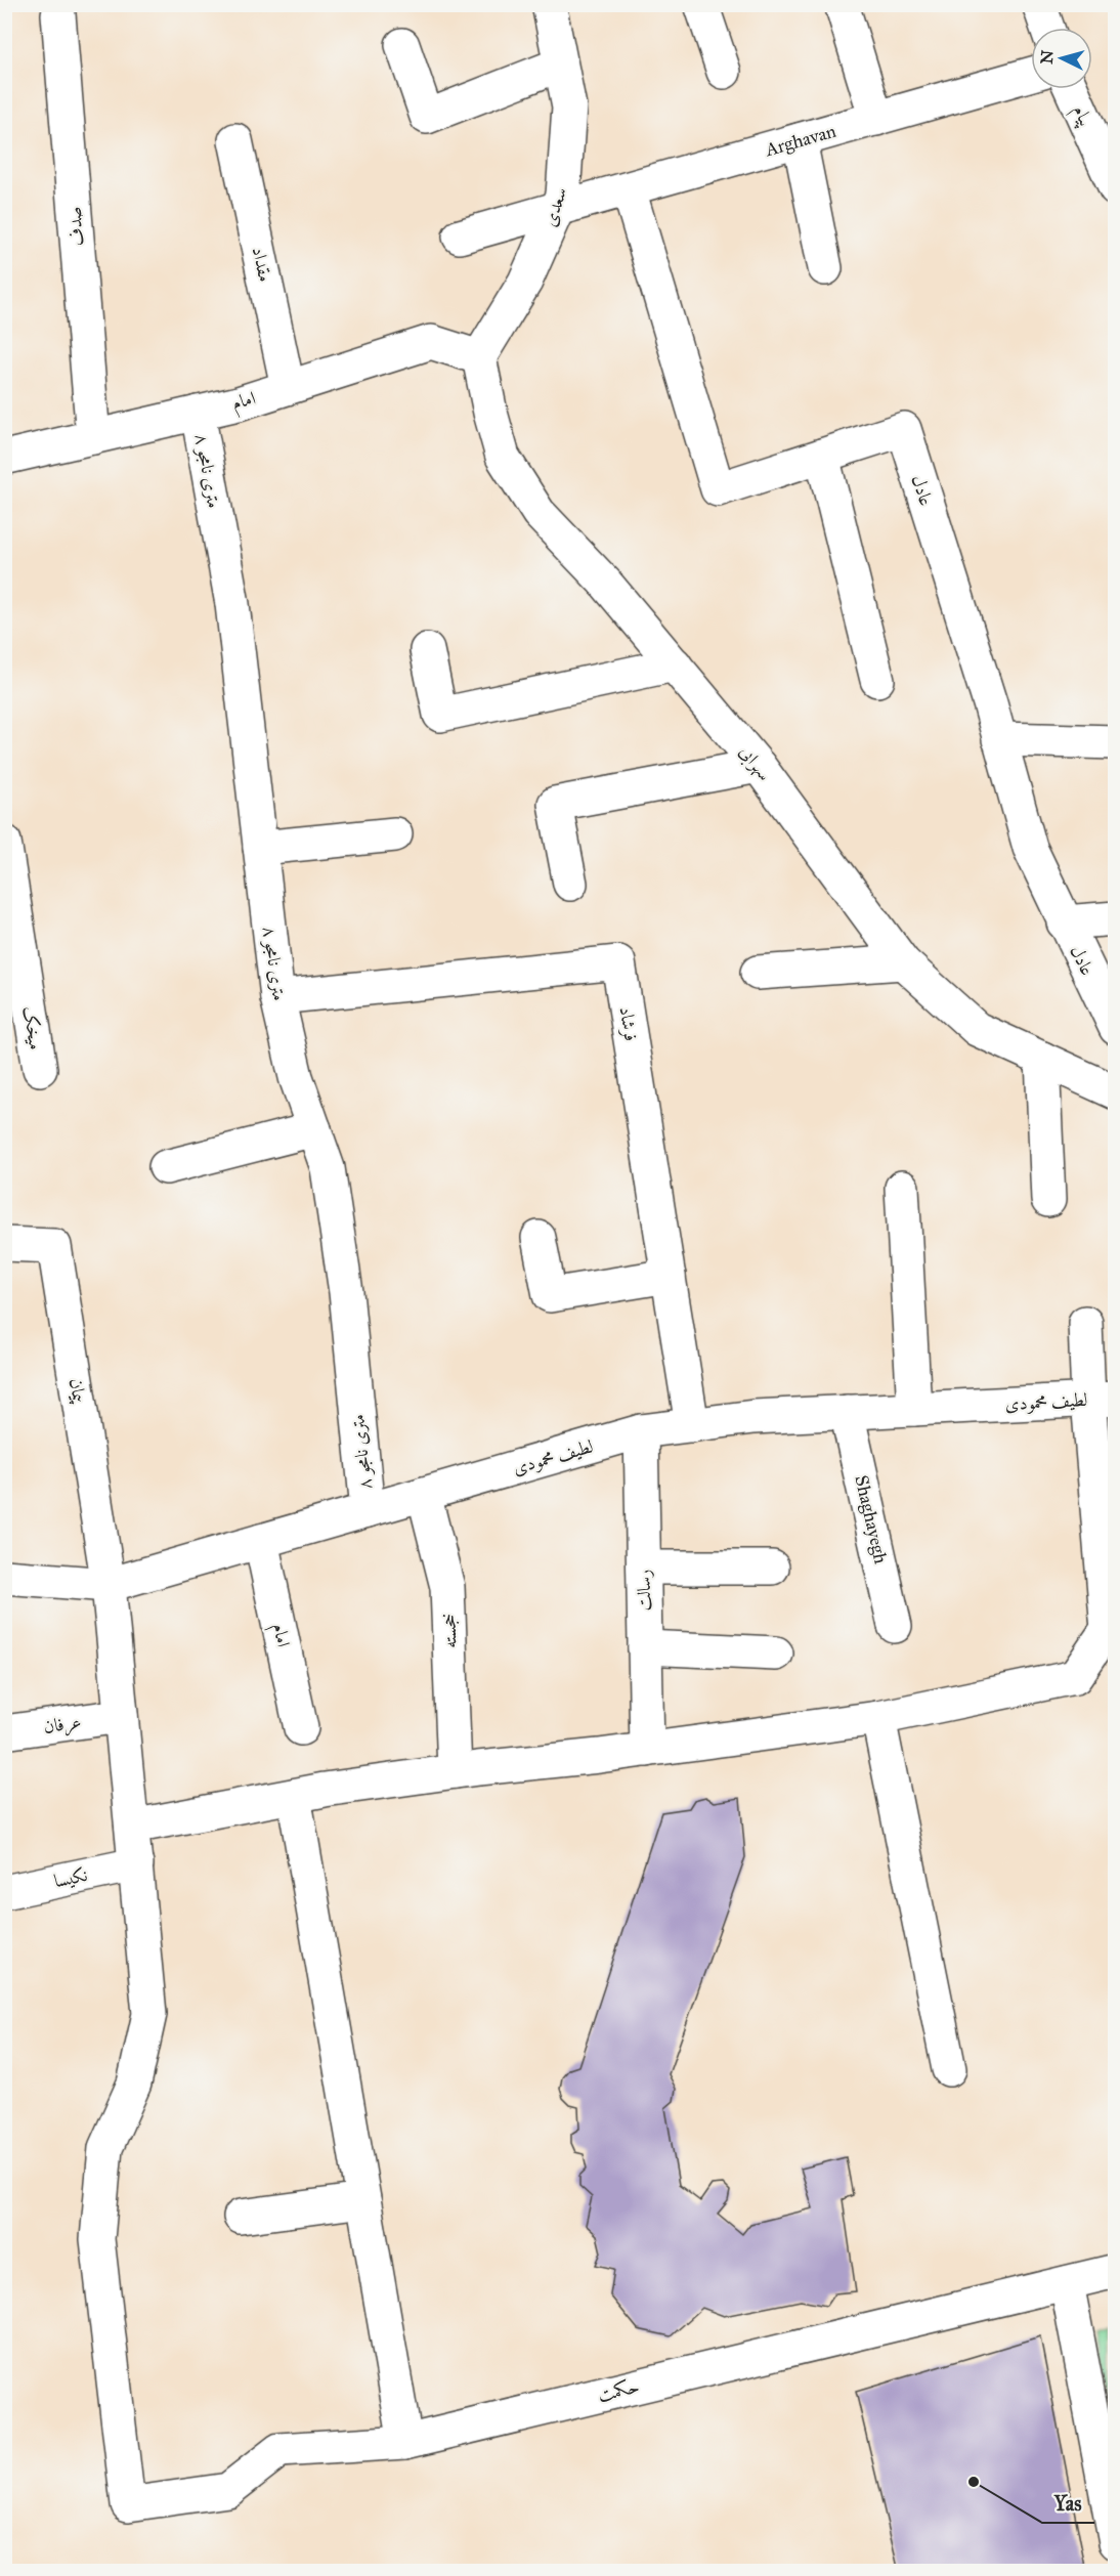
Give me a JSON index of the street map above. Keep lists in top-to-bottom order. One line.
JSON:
{"streets":{"street":["پیام","Arghavan","سعدی","صدف","مقداد","امام","۸ متری نامجو","عادل","سهرابی","فرشاد","میخک","پیمان","لطیف محمودی","Shaghayegh","رسالت","خجسته","عرفان","نکیسا","حکمت"]},"crossings":[["Arghavan","سعدی"],["Arghavan","عادل"],["سعدی","امام"],["سعدی","سهرابی"],["صدف","امام"],["مقداد","امام"],["امام","۸ متری نامجو"],["امام","سهرابی"],["امام","لطیف محمودی"],["۸ متری نامجو","فرشاد"],["۸ متری نامجو","لطیف محمودی"],["فرشاد","لطیف محمودی"],["پیمان","لطیف محمودی"],["لطیف محمودی","Shaghayegh"],["لطیف محمودی","رسالت"],["لطیف محمودی","خجسته"],["نکیسا","حکمت"]],"places":["Yas"],"north":"left"}
